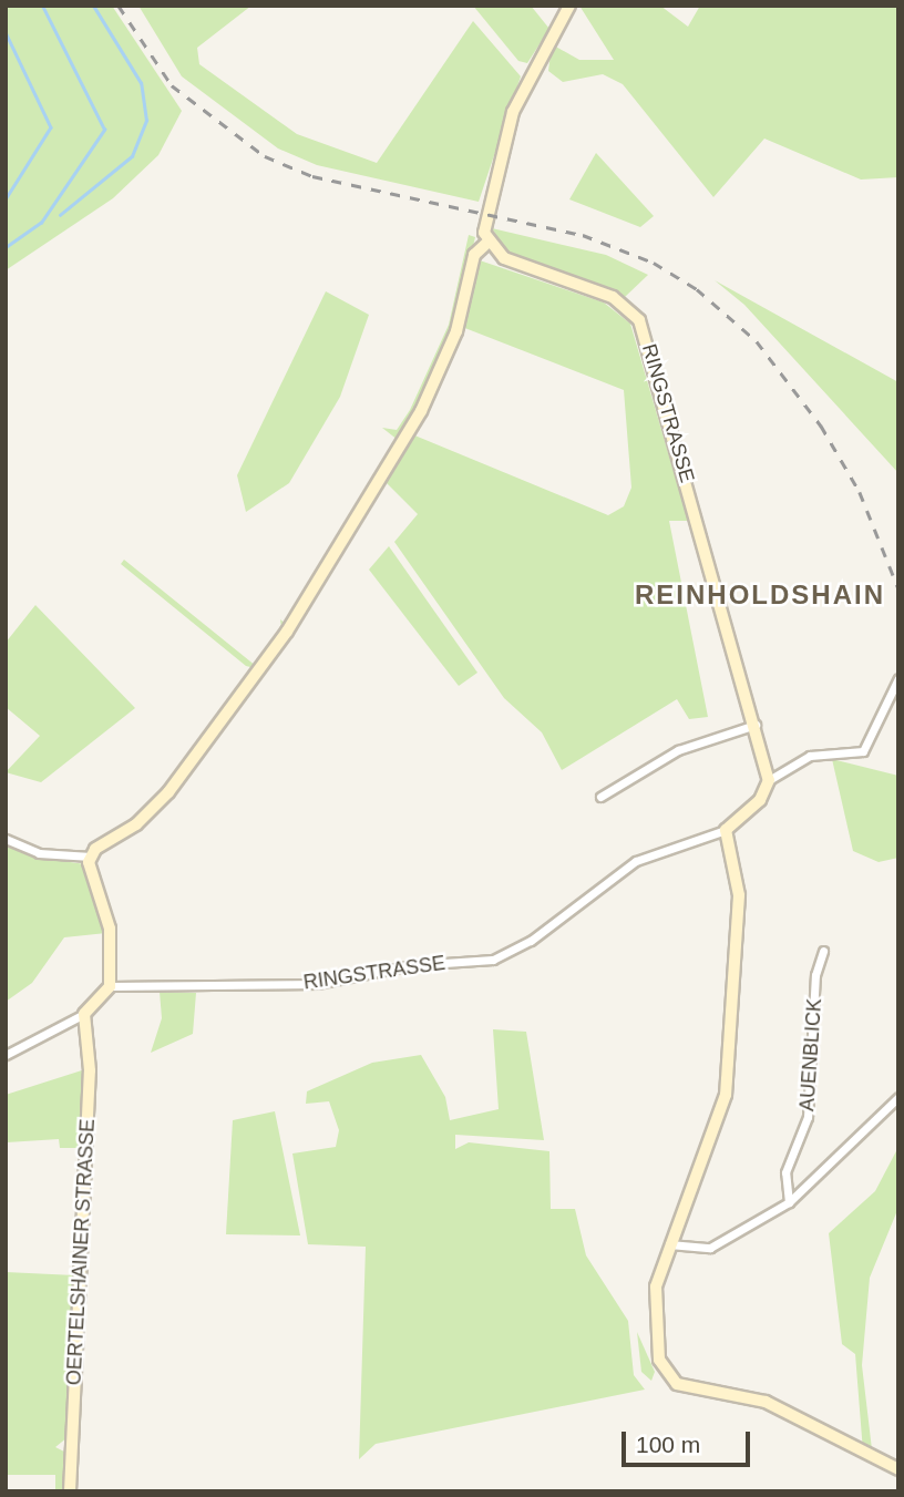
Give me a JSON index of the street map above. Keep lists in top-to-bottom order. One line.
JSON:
{"streets":{"street":["RINGSTRASSE","AUENBLICK","OERTELSHAINER STRASSE"]},"districts":["REINHOLDSHAIN"],"scale_bar":"100 m"}
